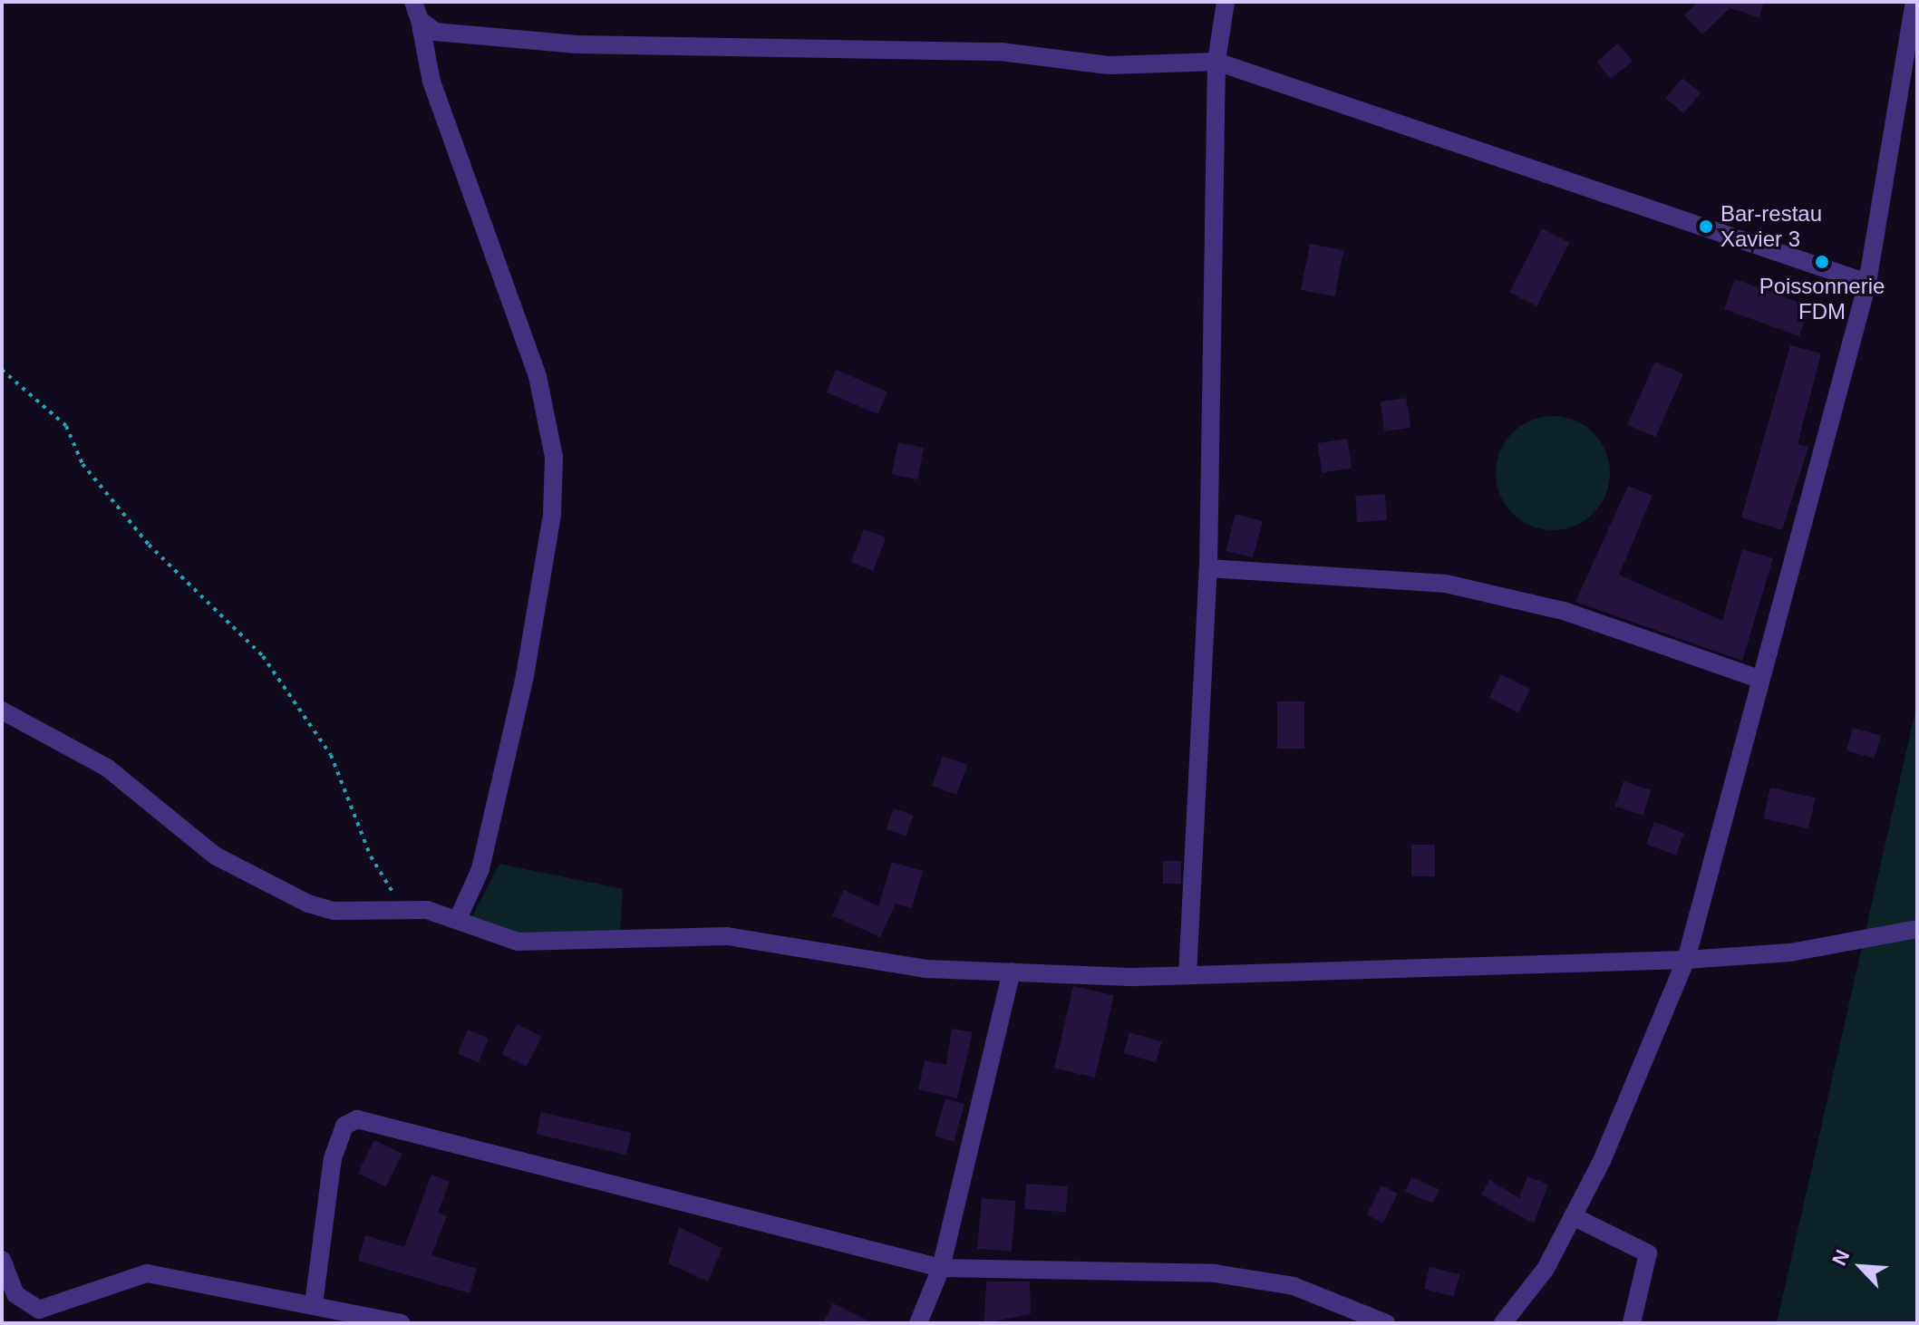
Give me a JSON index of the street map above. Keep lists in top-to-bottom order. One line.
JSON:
{"places":["Bar-restau Xavier 3","Poissonnerie FDM"],"north":"top left"}
